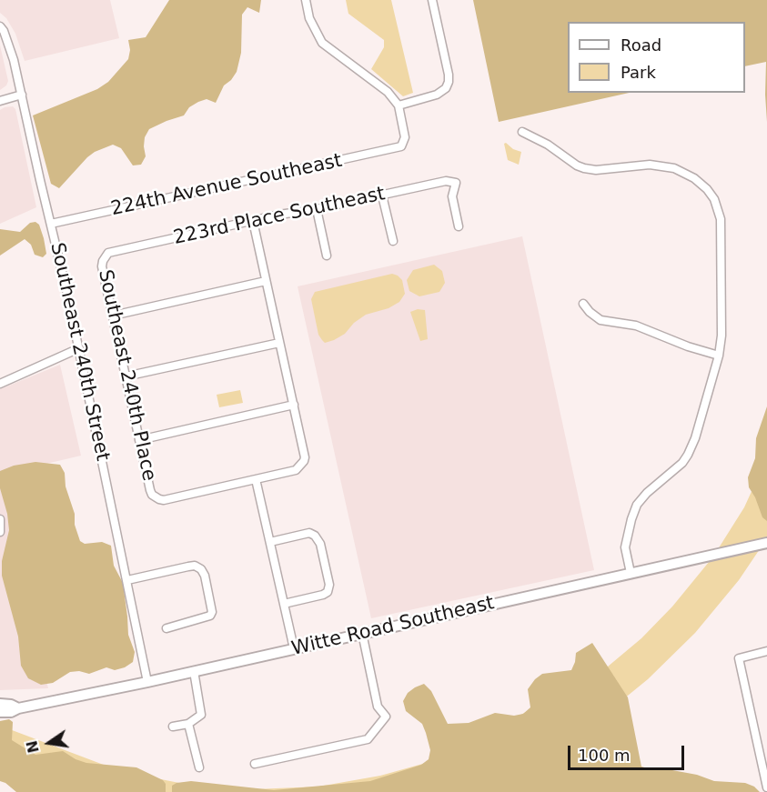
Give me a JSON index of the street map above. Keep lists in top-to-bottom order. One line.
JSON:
{"streets":{"street":["224th Avenue Southeast","223rd Place Southeast","Southeast 240th Street","Southeast 240th Place","Witte Road Southeast"]},"crossings":[["224th Avenue Southeast","Southeast 240th Street"],["223rd Place Southeast","Southeast 240th Place"],["Southeast 240th Street","Witte Road Southeast"]],"legend":["Road","Park"],"scale_bar":"100 m","north":"left"}
